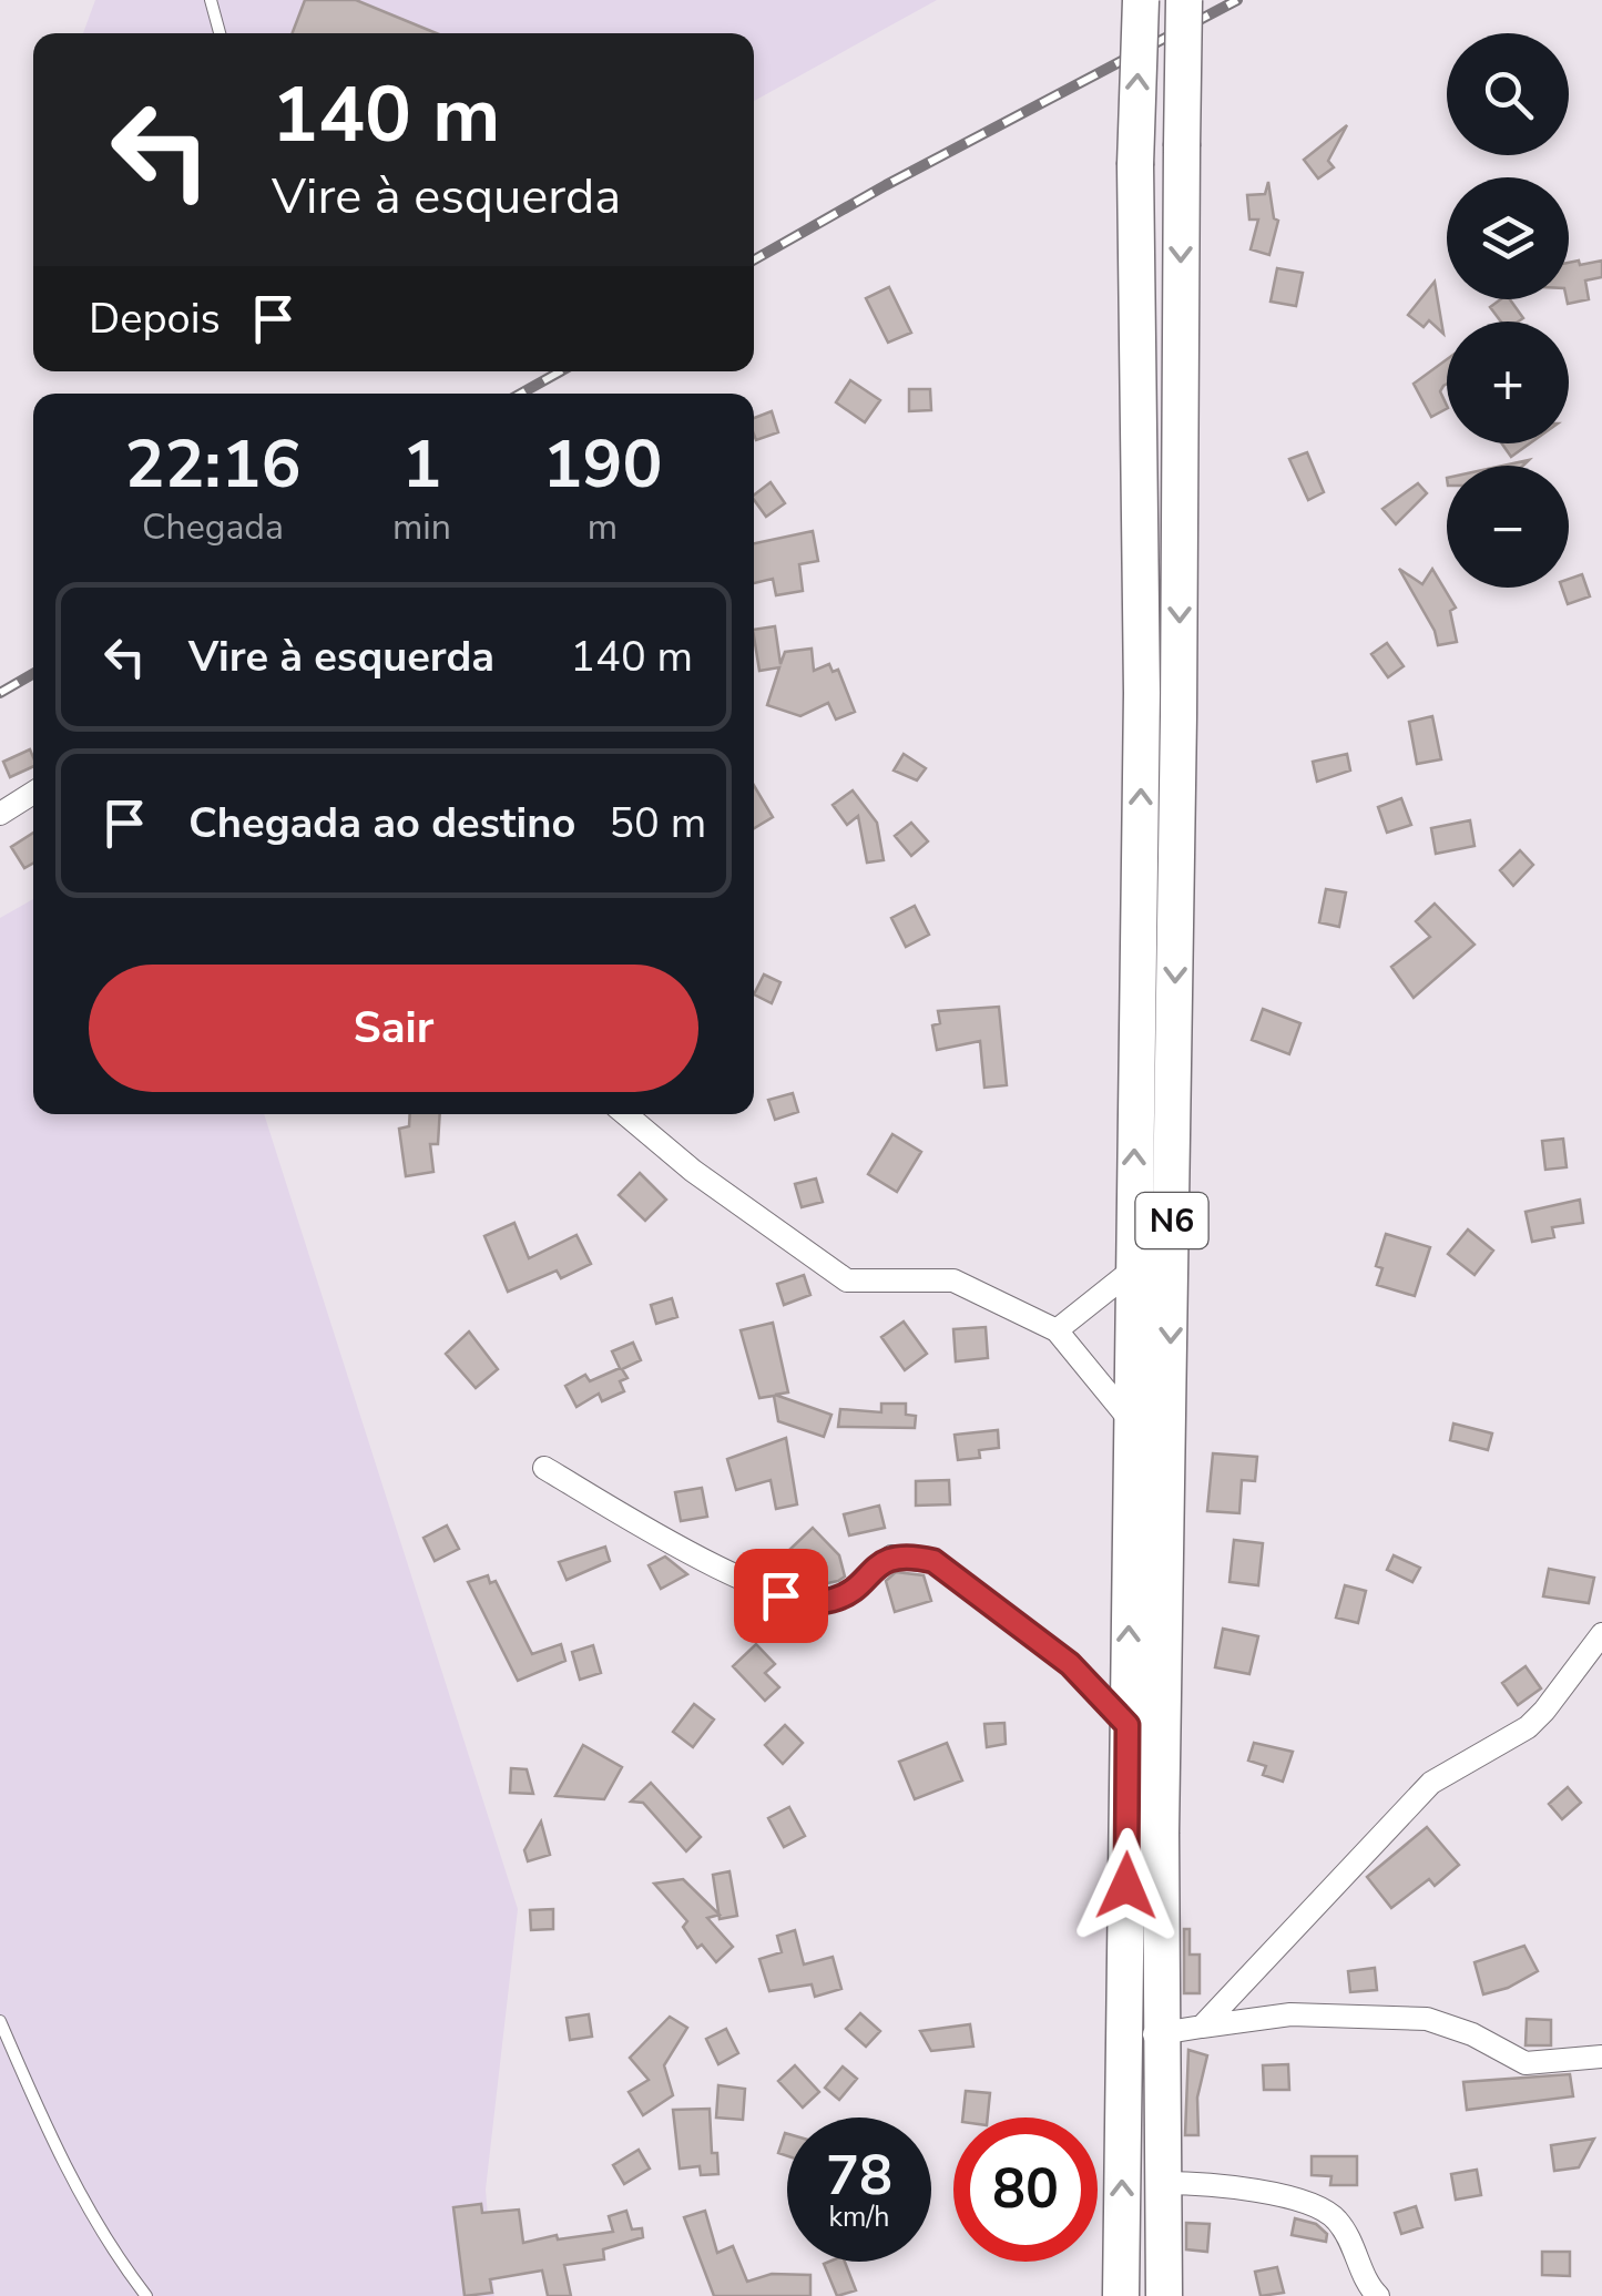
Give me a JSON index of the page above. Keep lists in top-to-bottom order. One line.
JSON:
{"streets":{"highway":["N6"]},"page":{"map_buttons":["+","−"],"turn":["140 m","Vire à esquerda"],"then":"Depois","eta":["22:16","Chegada","1","min","190","m"],"list":[{"name":"Vire à esquerda","value":"140 m"},{"name":"Chegada ao destino","value":"50 m"}],"buttons":"Sair","speed":"78 km/h","limit":"80"}}
